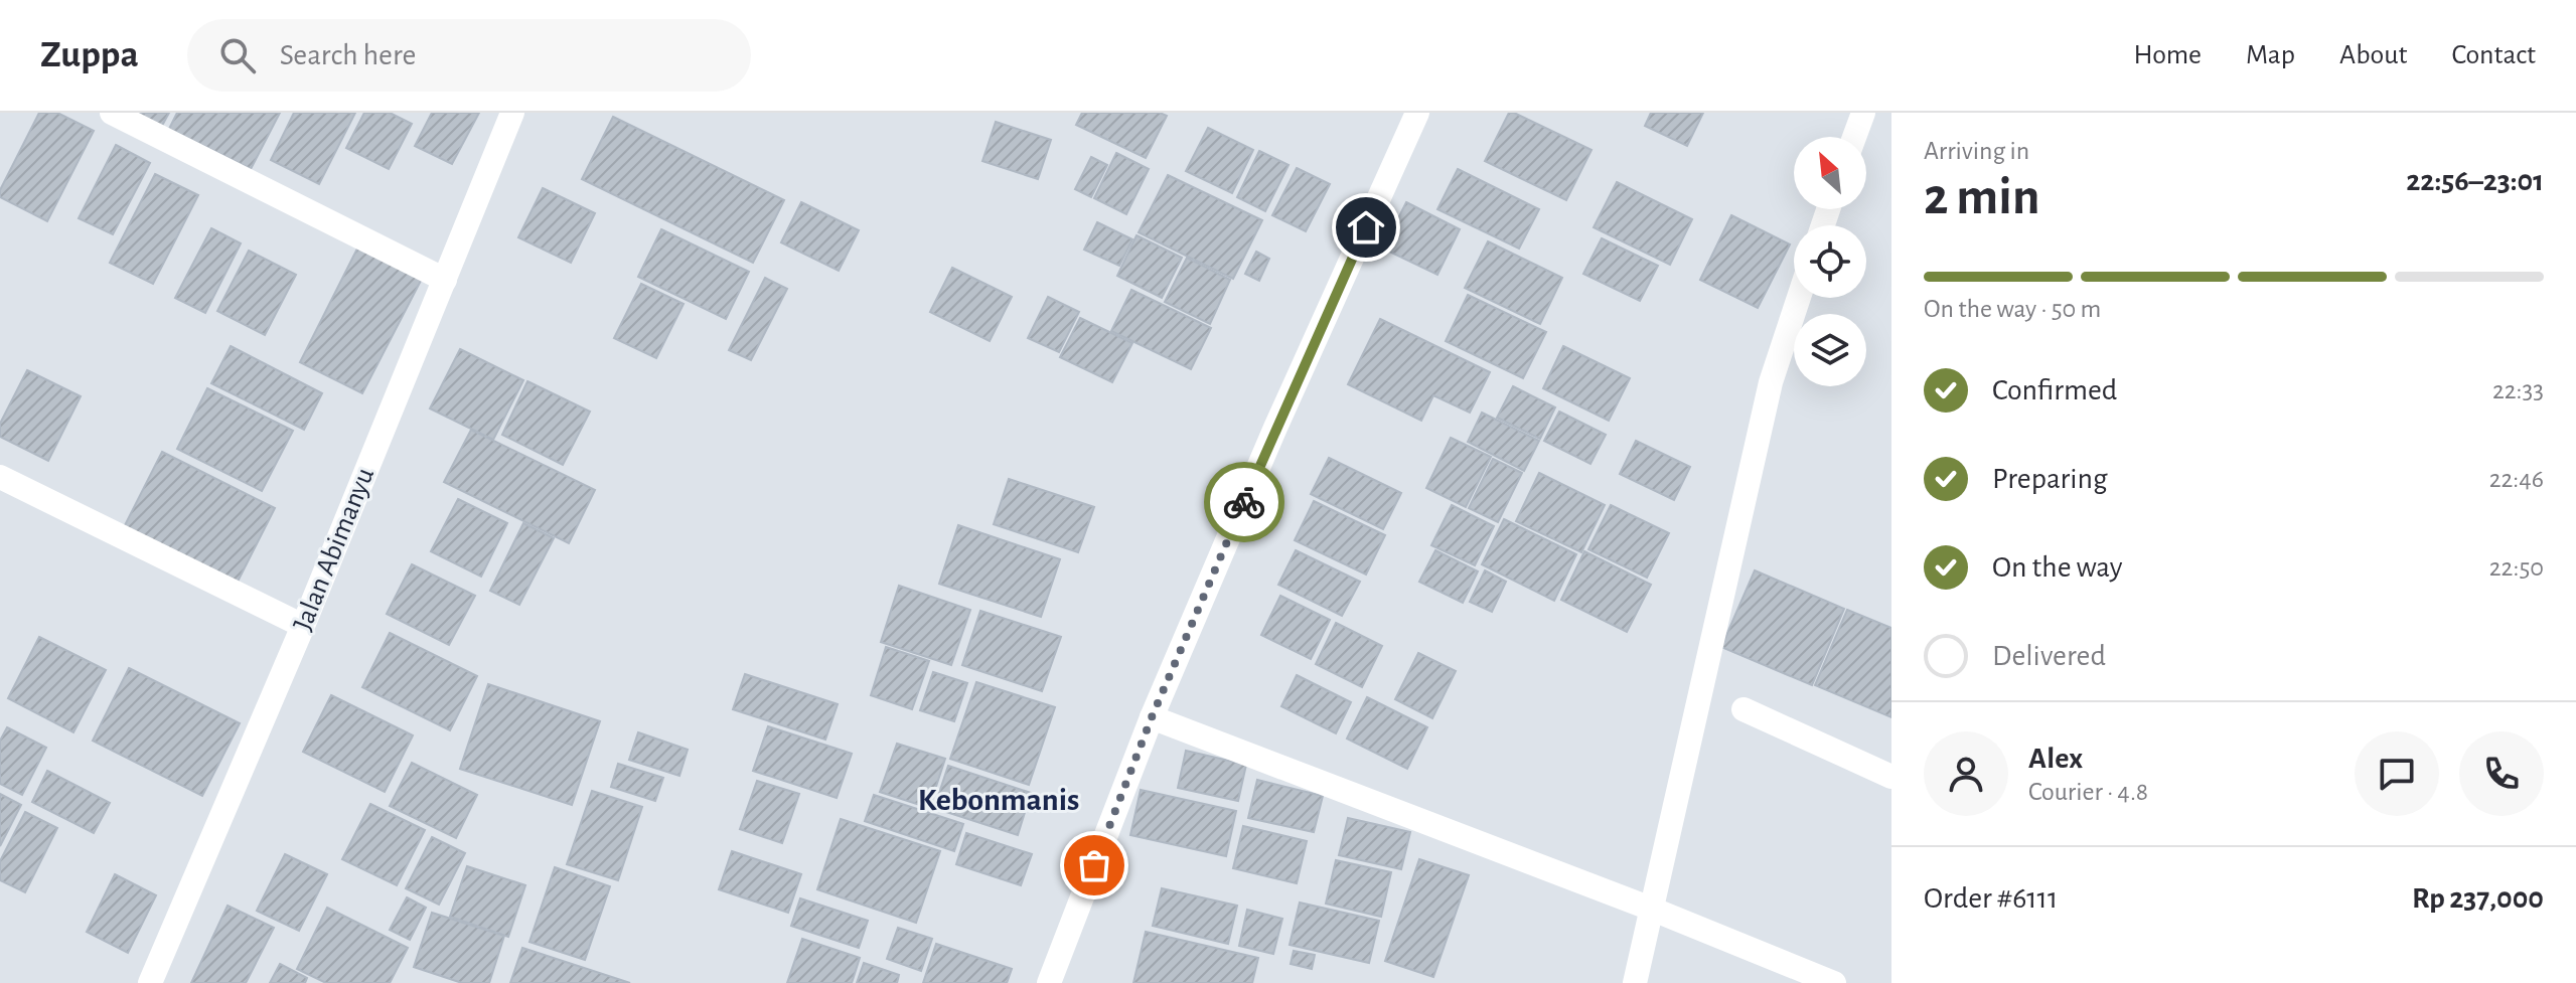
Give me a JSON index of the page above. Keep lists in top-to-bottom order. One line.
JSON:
{"streets":{"street":["Jalan Abimanyu"]},"districts":["Kebonmanis"],"north":"top left","page":{"header":"Zuppa","search":"Search here","nav":["Home","Map","About","Contact"],"heading":["2 min","Arriving in","22:56–23:01"],"panel":["Alex","Courier · 4.8","Order #6111","Rp 237,000"],"bar":"On the way · 50 m","list":[["Confirmed","22:33"],["Preparing","22:46"],["On the way","22:50"],"Delivered"]}}
